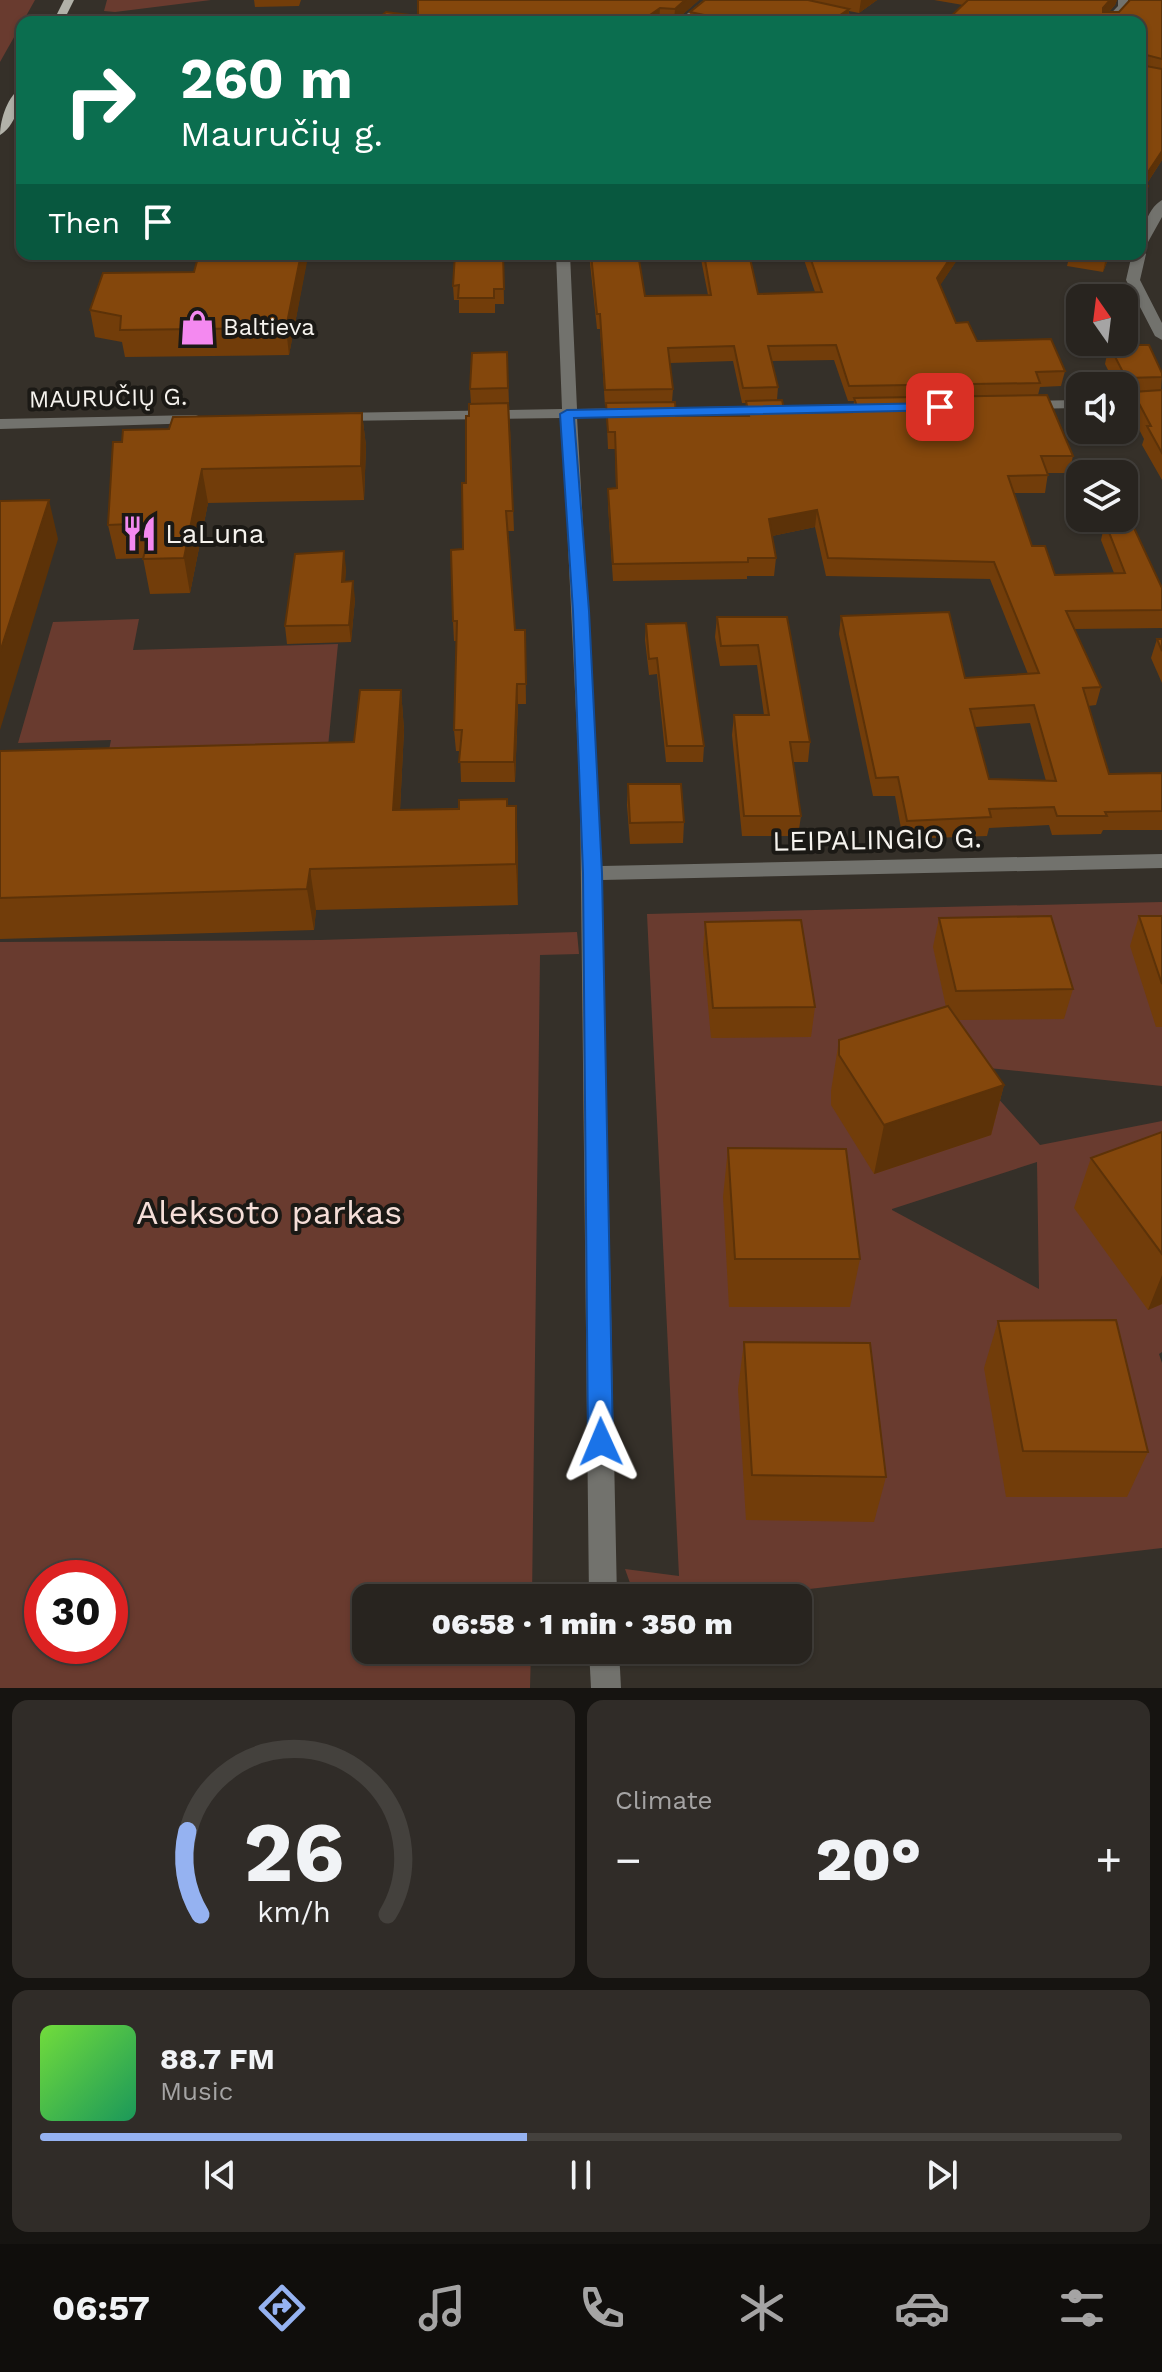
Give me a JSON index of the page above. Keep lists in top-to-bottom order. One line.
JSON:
{"streets":{"street":["MAURUČIŲ G.","LEIPALINGIO G."]},"parks":["Aleksoto parkas"],"places":{"shop":["Baltieva"],"restaurant":["LaLuna"]},"north":"top","page":{"turn":["260 m","Mauručių g."],"then":"Then","limit":"30","trip":"06:58 · 1 min · 350 m","tile":"Climate","heat":["−","20°","+"],"song":["88.7 FM","Music"],"tabs":"06:57","gauge":["26","km/h"]}}
